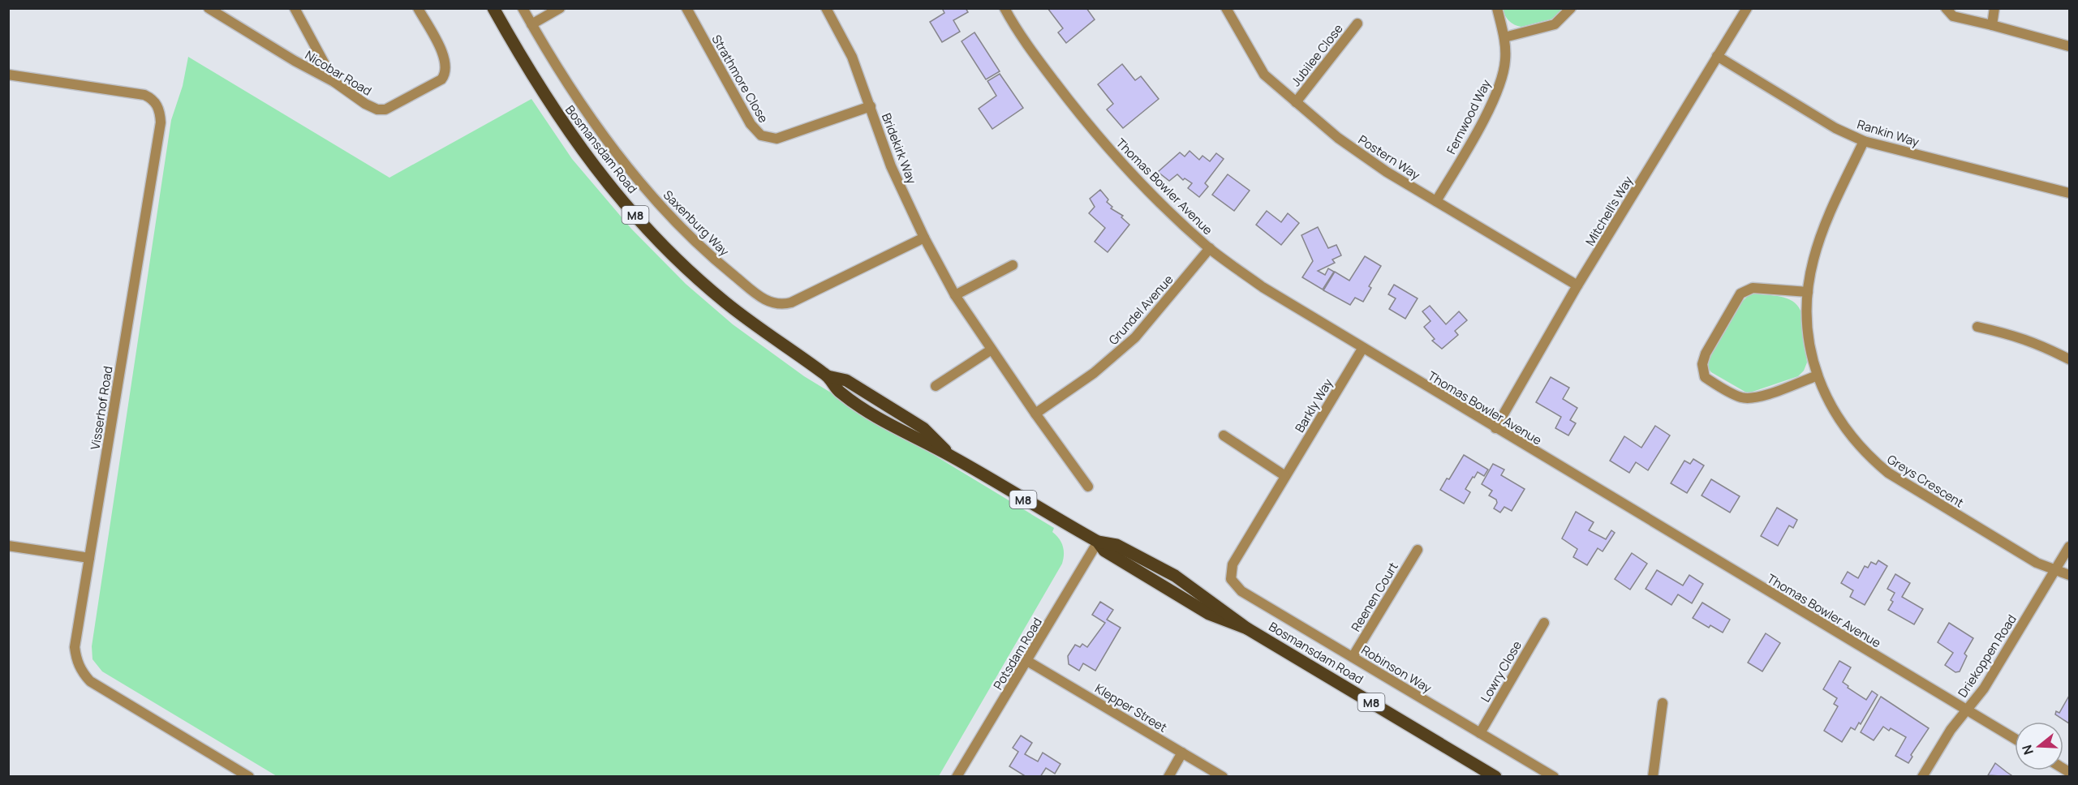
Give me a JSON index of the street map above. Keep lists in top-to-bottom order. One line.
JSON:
{"streets":{"main road":["Bosmansdam Road","M8"],"street":["Jubilee Close","Nicobar Road","Strathmore Close","Fernwood Way","Rankin Way","Bridekirk Way","Postern Way","Thomas Bowler Avenue","Mitchell's Way","Saxenburg Way","Grundel Avenue","Barkly Way","Visserhof Road","Greys Crescent","Reenen Court","Potsdam Road","Driekoppen Road","Robinson Way","Lowry Close","Klepper Street"]},"crossings":[["Jubilee Close","Postern Way"],["Strathmore Close","Bridekirk Way"],["Fernwood Way","Postern Way"],["Rankin Way","Mitchell's Way"],["Rankin Way","Greys Crescent"],["Bridekirk Way","Saxenburg Way"],["Bridekirk Way","Grundel Avenue"],["Bosmansdam Road","Potsdam Road"],["Postern Way","Mitchell's Way"],["Thomas Bowler Avenue","Mitchell's Way"],["Thomas Bowler Avenue","Grundel Avenue"],["Thomas Bowler Avenue","Barkly Way"],["Thomas Bowler Avenue","Driekoppen Road"],["Barkly Way","Robinson Way"],["Greys Crescent","Driekoppen Road"],["Reenen Court","Robinson Way"],["Potsdam Road","Klepper Street"],["Robinson Way","Lowry Close"]],"north":"left"}
